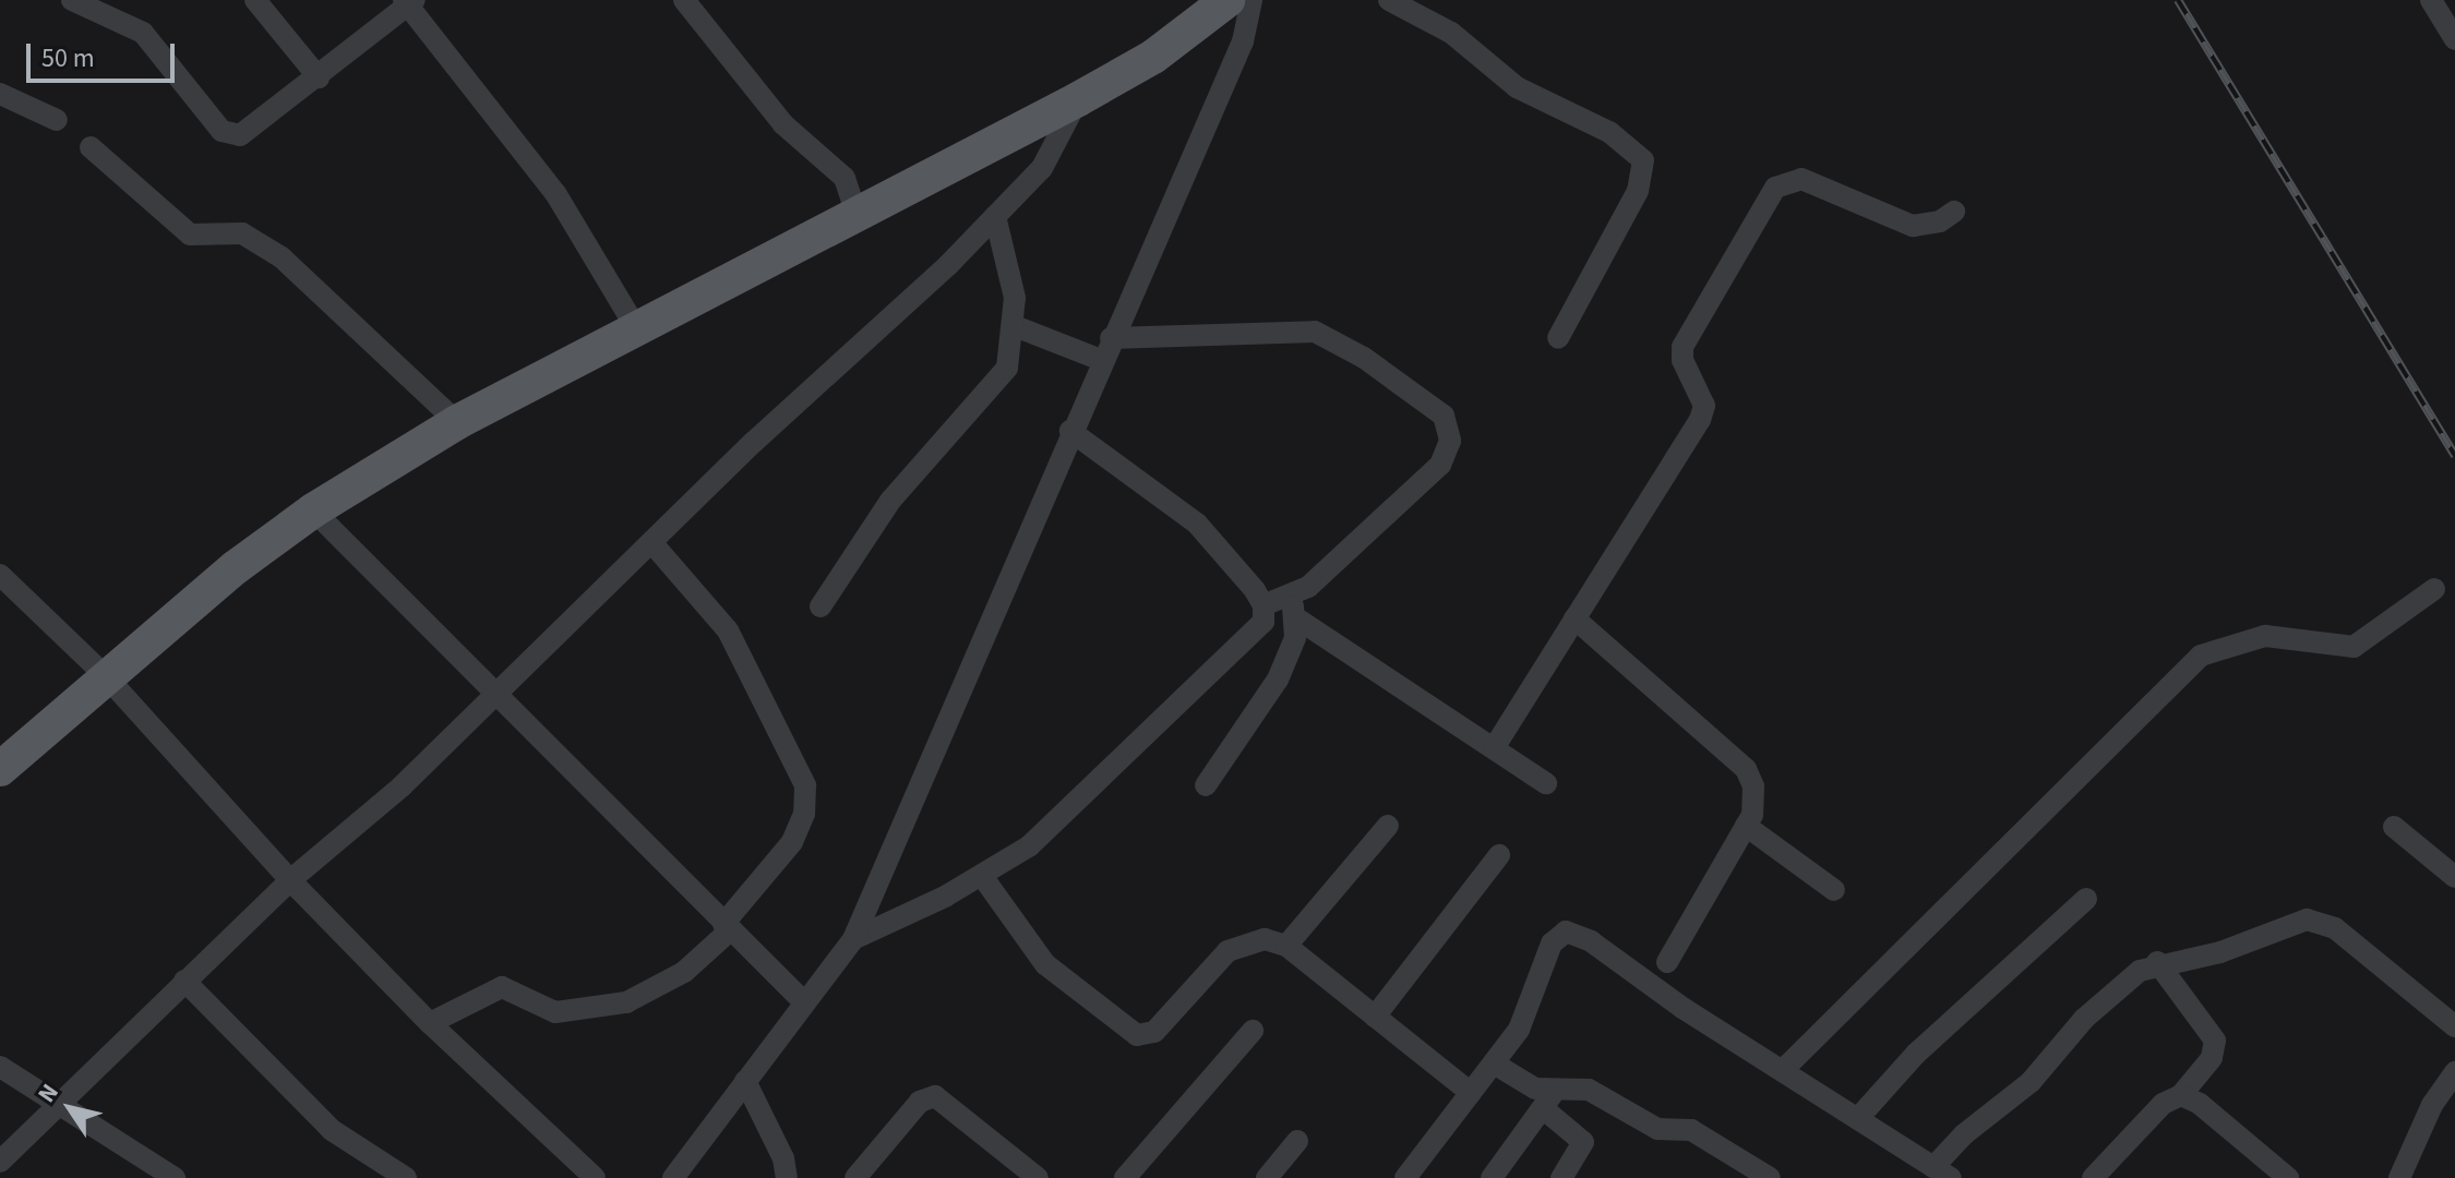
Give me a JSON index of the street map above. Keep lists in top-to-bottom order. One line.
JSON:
{"scale_bar":"50 m","north":"top left"}
